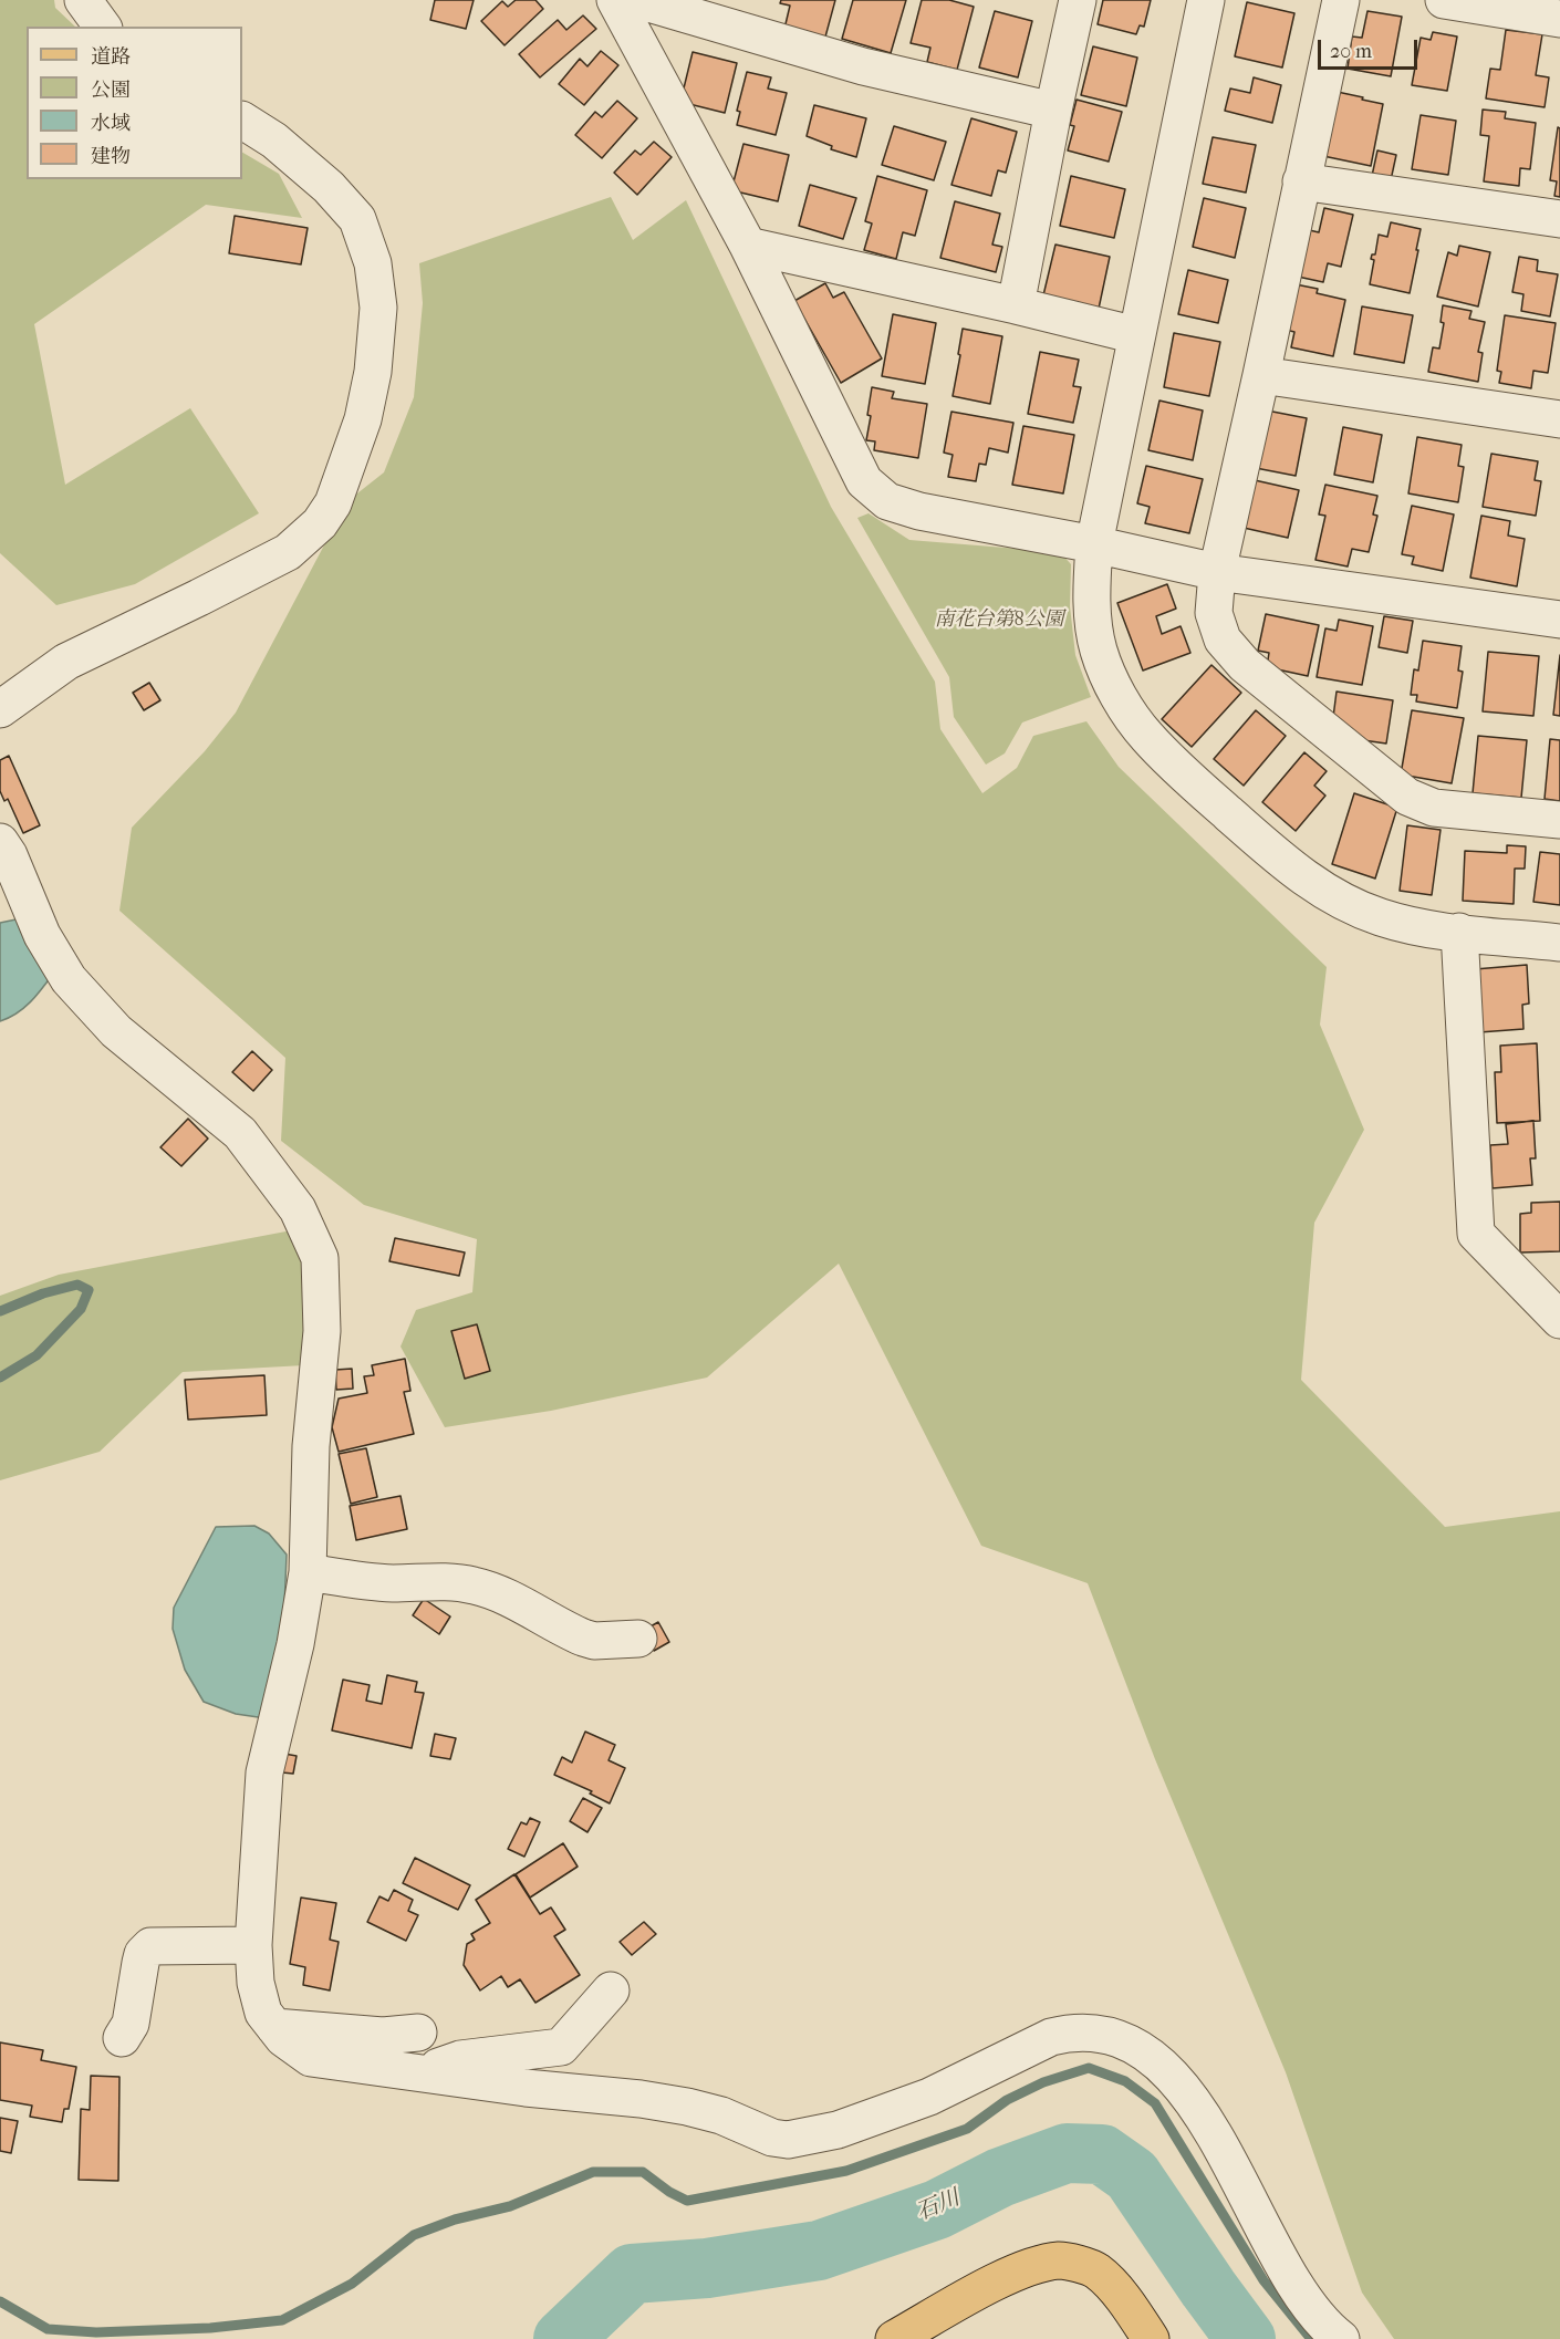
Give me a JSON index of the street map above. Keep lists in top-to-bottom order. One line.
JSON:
{"water":["石川"],"parks":["南花台第8公園"],"legend":["道路","公園","水域","建物"],"scale_bar":"20 m"}
